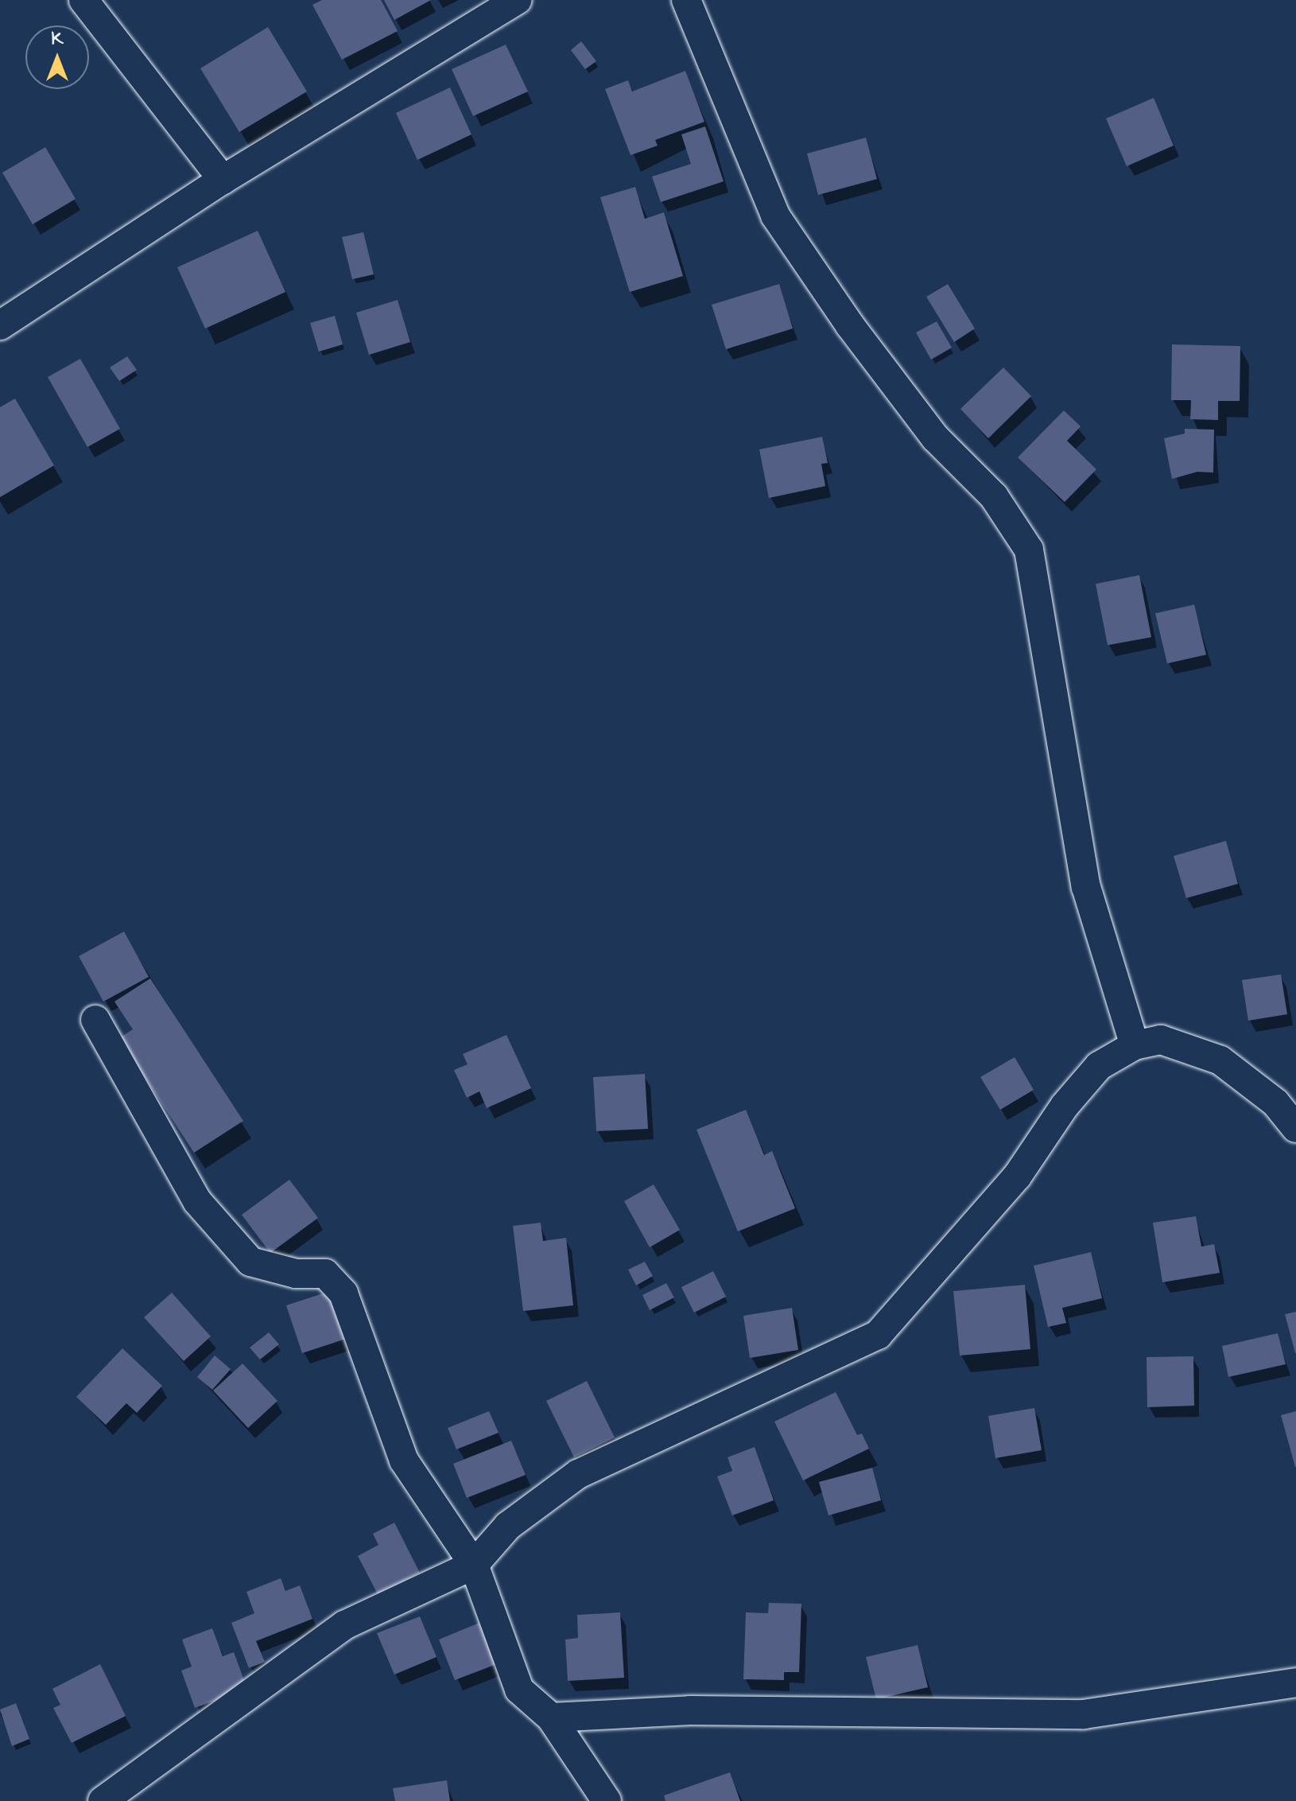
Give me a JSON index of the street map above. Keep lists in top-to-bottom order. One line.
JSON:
{"north":"top"}
